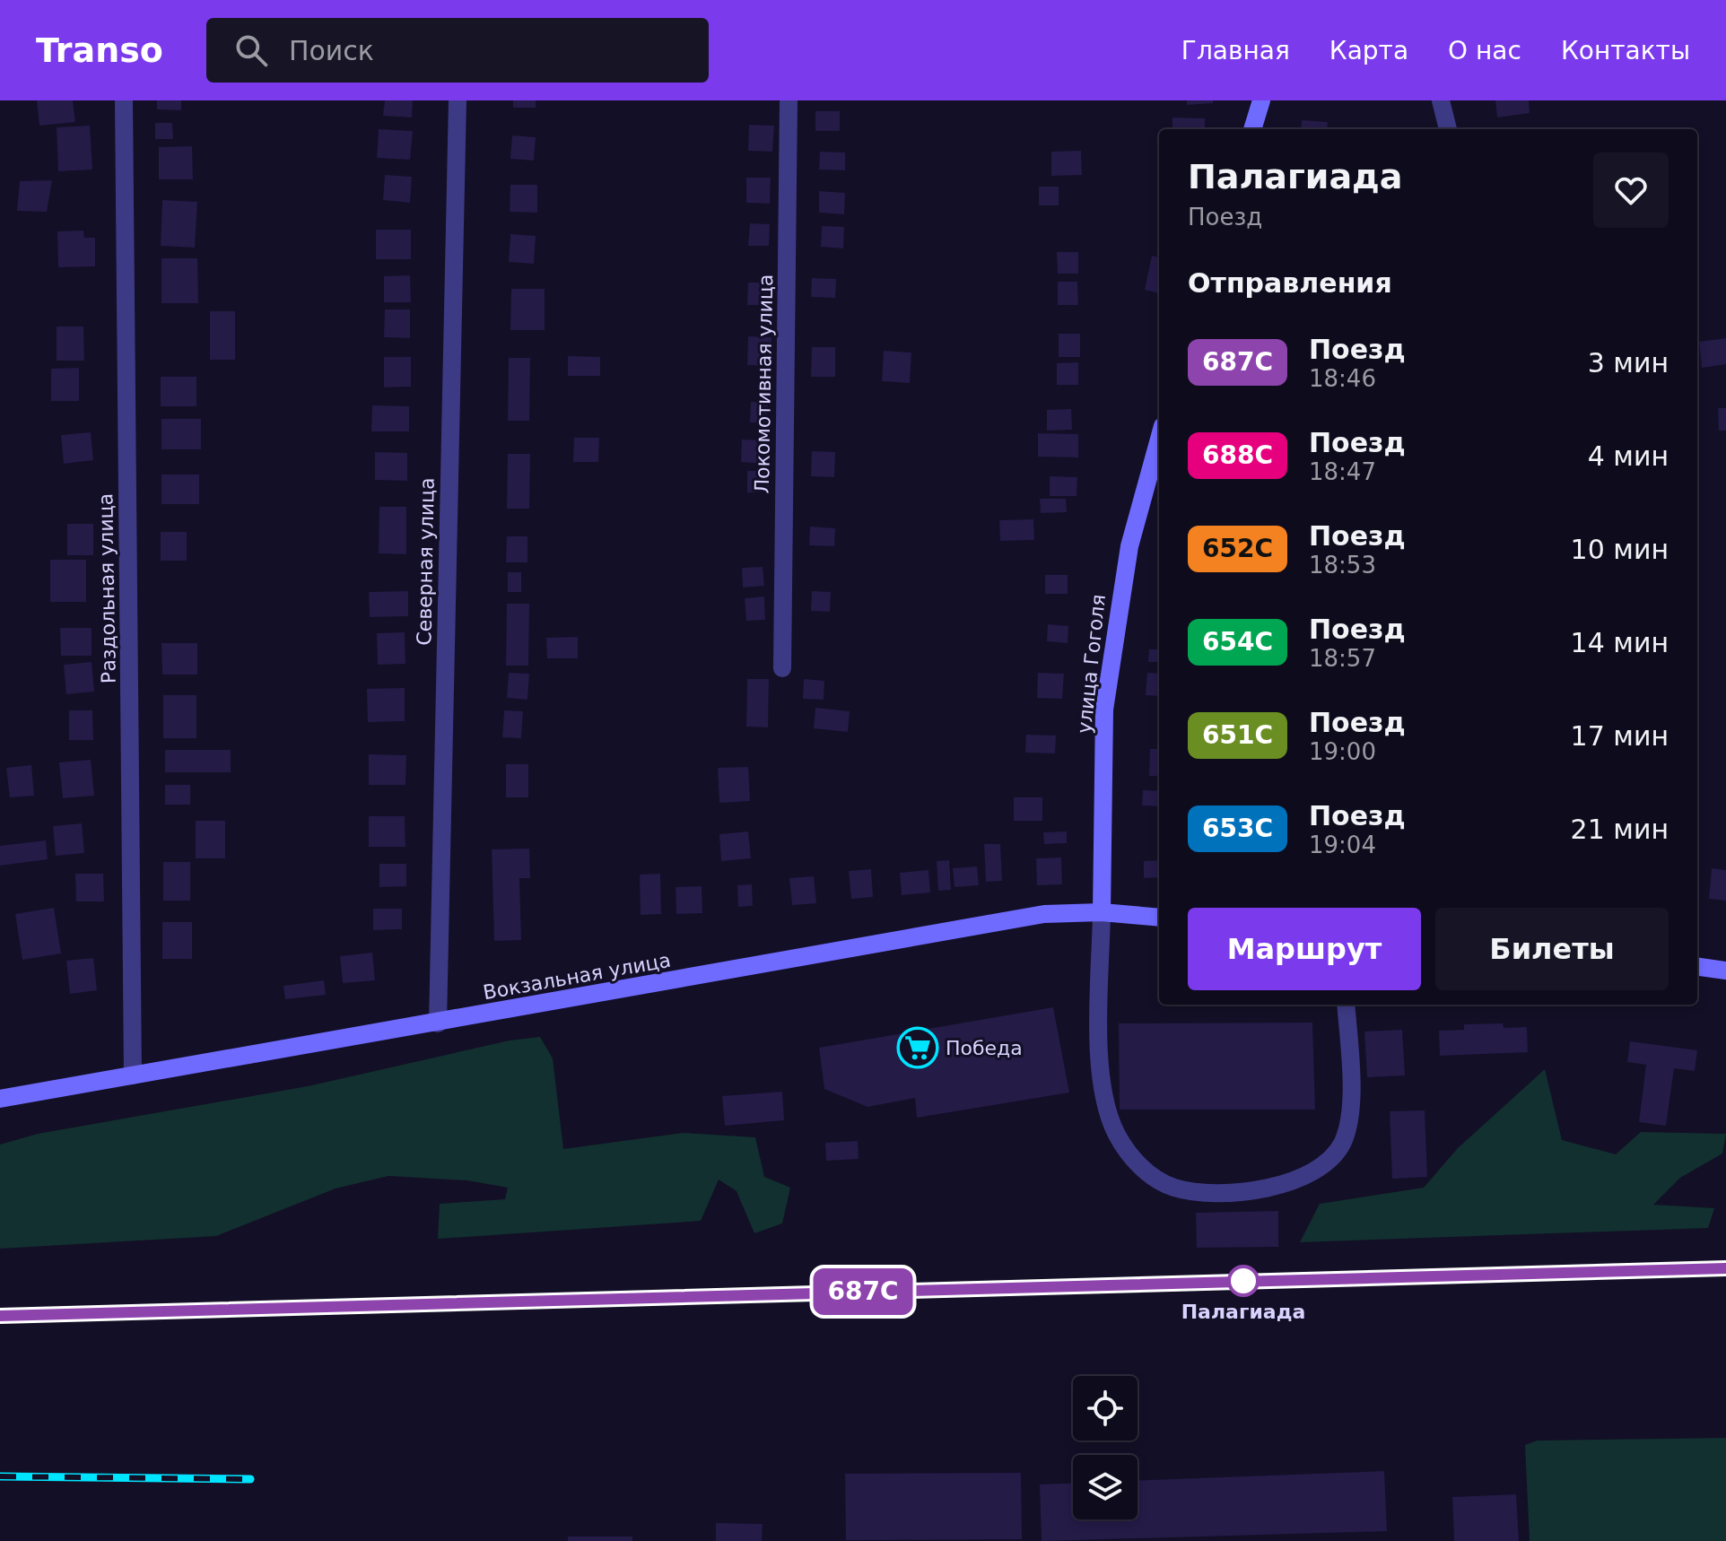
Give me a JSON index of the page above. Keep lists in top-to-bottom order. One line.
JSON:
{"streets":{"main road":["улица Гоголя","Вокзальная улица"],"street":["Локомотивная улица","Северная улица","Раздольная улица"]},"crossings":[["Северная улица","Вокзальная улица"],["Раздольная улица","Вокзальная улица"],["улица Гоголя","Вокзальная улица"]],"places":{"supermarket":["Победа"],"other":["Палагиада"]},"page":{"header":"Transo","search":"Поиск","nav":["Главная","Карта","О нас","Контакты"],"on_map":"687С","heading":[["Палагиада","Поезд"],"Отправления"],"list":[{"mark":"687С","name":"Поезд","note":"18:46","value":"3 мин"},{"mark":"688С","name":"Поезд","note":"18:47","value":"4 мин"},{"mark":"652С","name":"Поезд","note":"18:53","value":"10 мин"},{"mark":"654С","name":"Поезд","note":"18:57","value":"14 мин"},{"mark":"651С","name":"Поезд","note":"19:00","value":"17 мин"},{"mark":"653С","name":"Поезд","note":"19:04","value":"21 мин"}],"buttons":["Маршрут","Билеты"]}}
